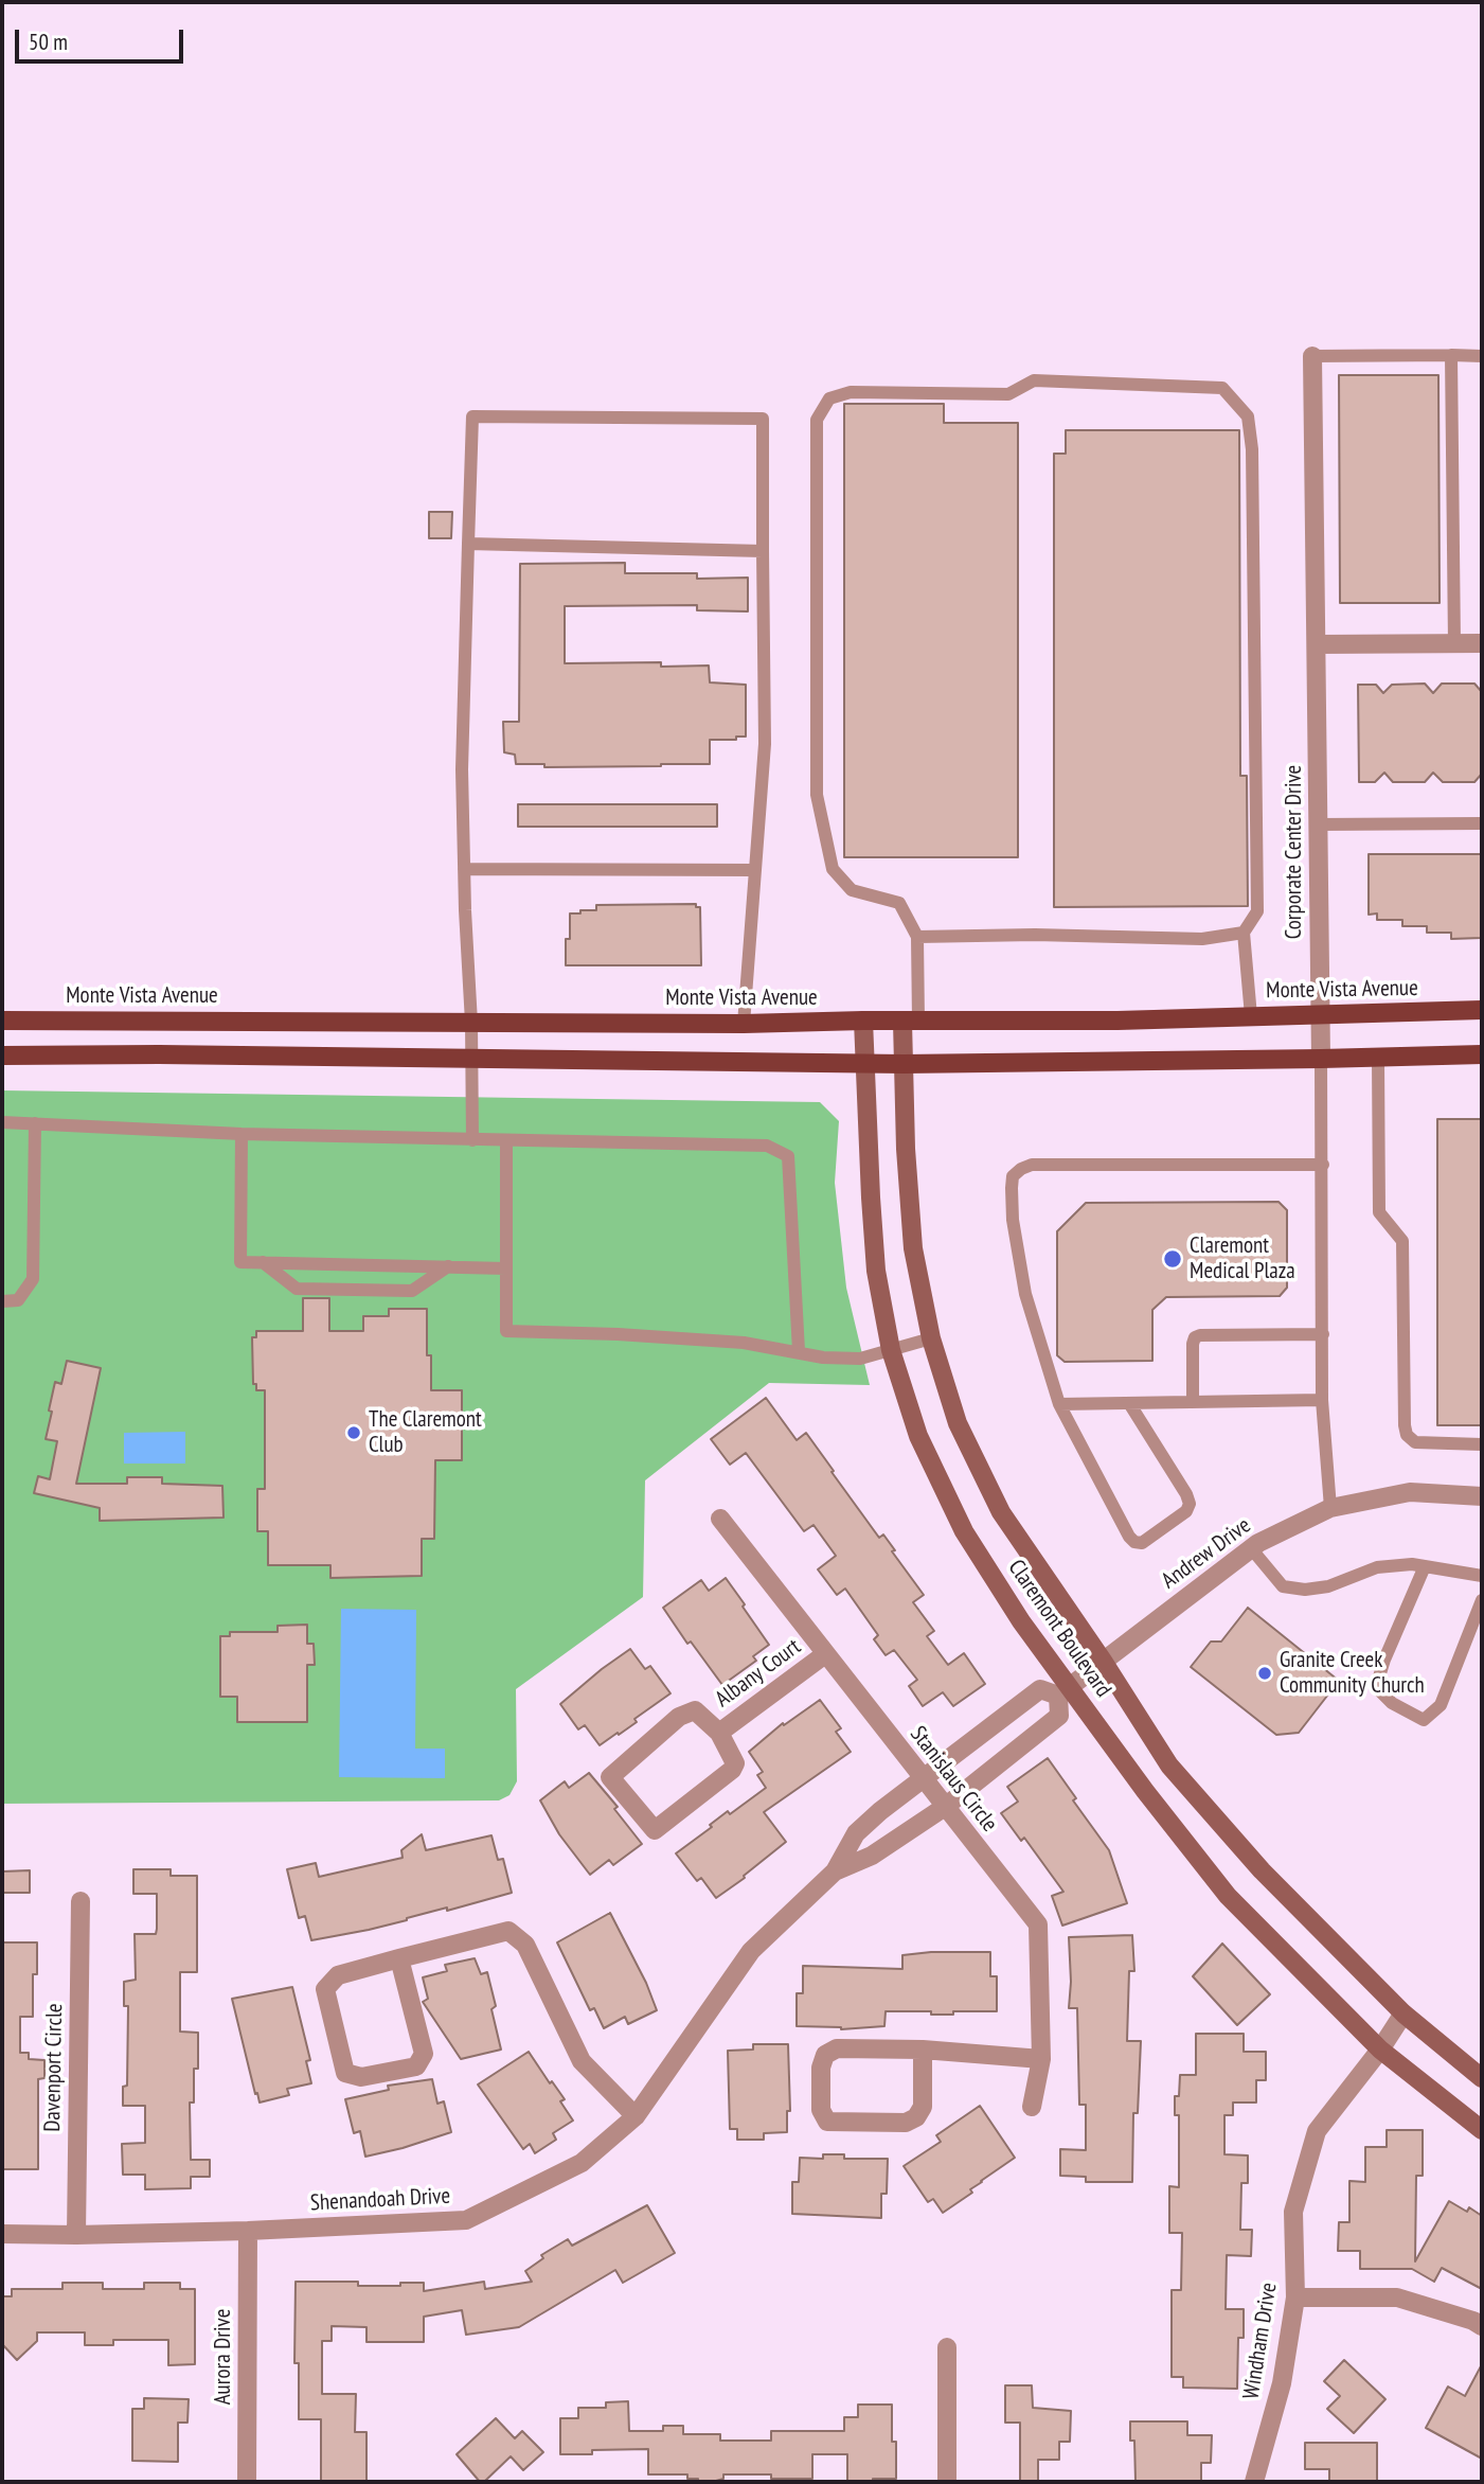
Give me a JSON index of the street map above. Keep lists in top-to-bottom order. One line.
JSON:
{"streets":{"main road":["Monte Vista Avenue","Claremont Boulevard"],"street":["Corporate Center Drive","Andrew Drive","Albany Court","Stanislaus Circle","Davenport Circle","Shenandoah Drive","Windham Drive","Aurora Drive"]},"crossings":[["Corporate Center Drive","Monte Vista Avenue"],["Monte Vista Avenue","Claremont Boulevard"],["Andrew Drive","Claremont Boulevard"],["Andrew Drive","Shenandoah Drive"],["Claremont Boulevard","Shenandoah Drive"],["Claremont Boulevard","Windham Drive"],["Albany Court","Stanislaus Circle"],["Stanislaus Circle","Shenandoah Drive"],["Davenport Circle","Shenandoah Drive"],["Shenandoah Drive","Aurora Drive"]],"places":["Claremont Medical Plaza","The Claremont Club","Granite Creek Community Church"],"scale_bar":"50 m"}
